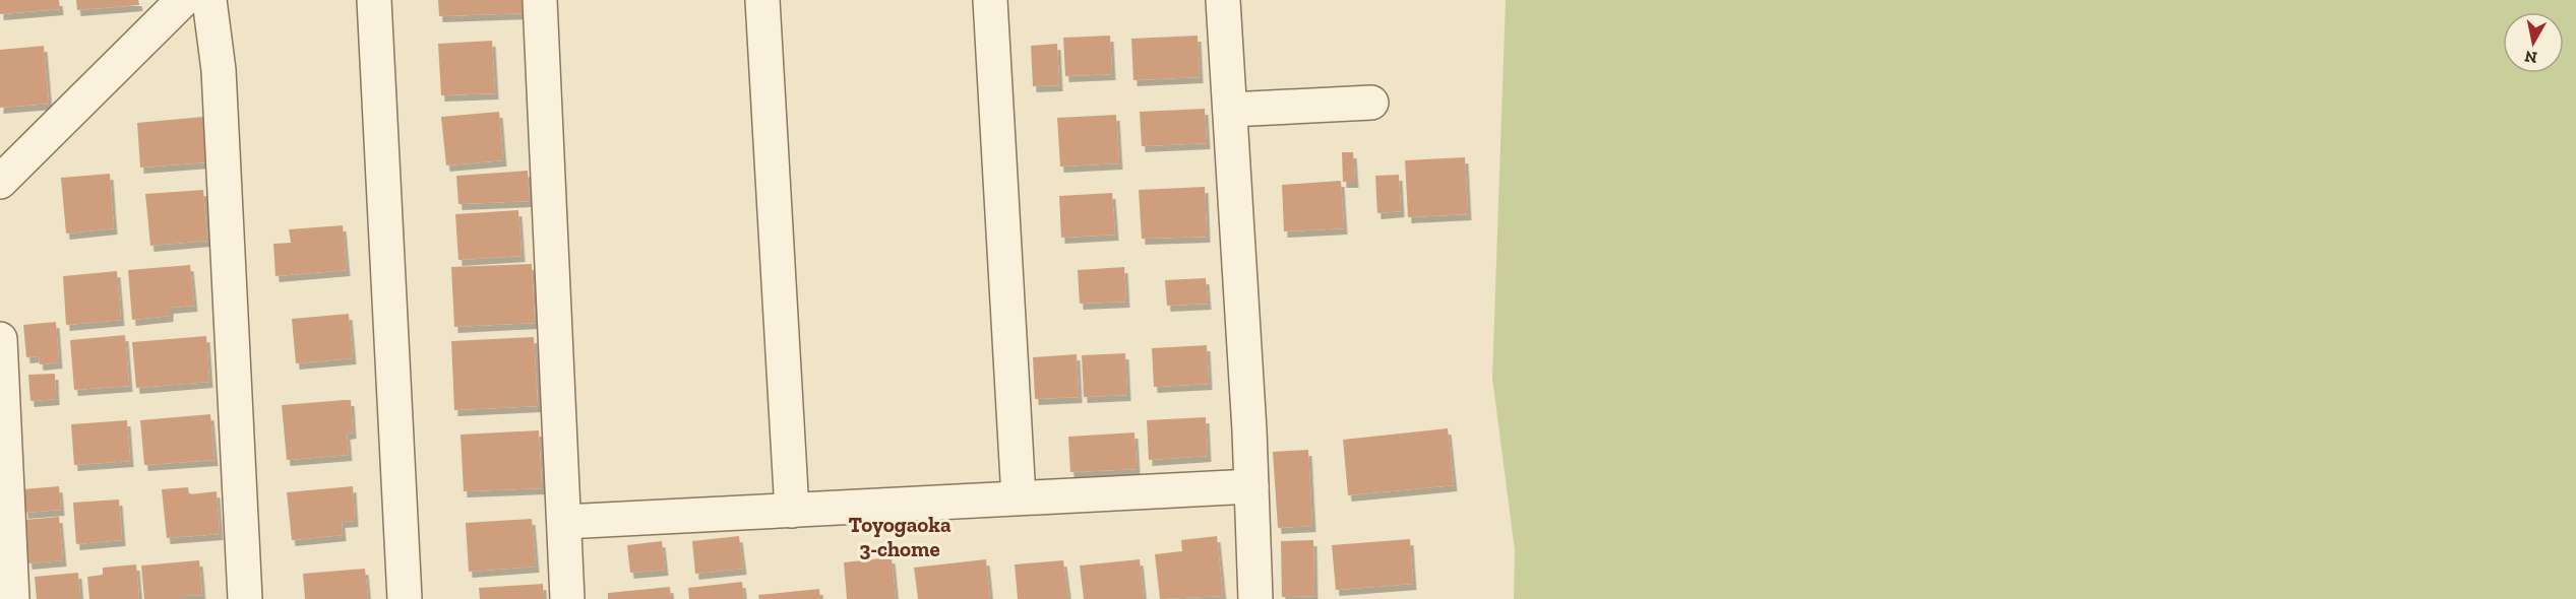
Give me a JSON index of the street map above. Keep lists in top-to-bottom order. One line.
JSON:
{"districts":["Toyogaoka 3-chome"],"north":"bottom"}
